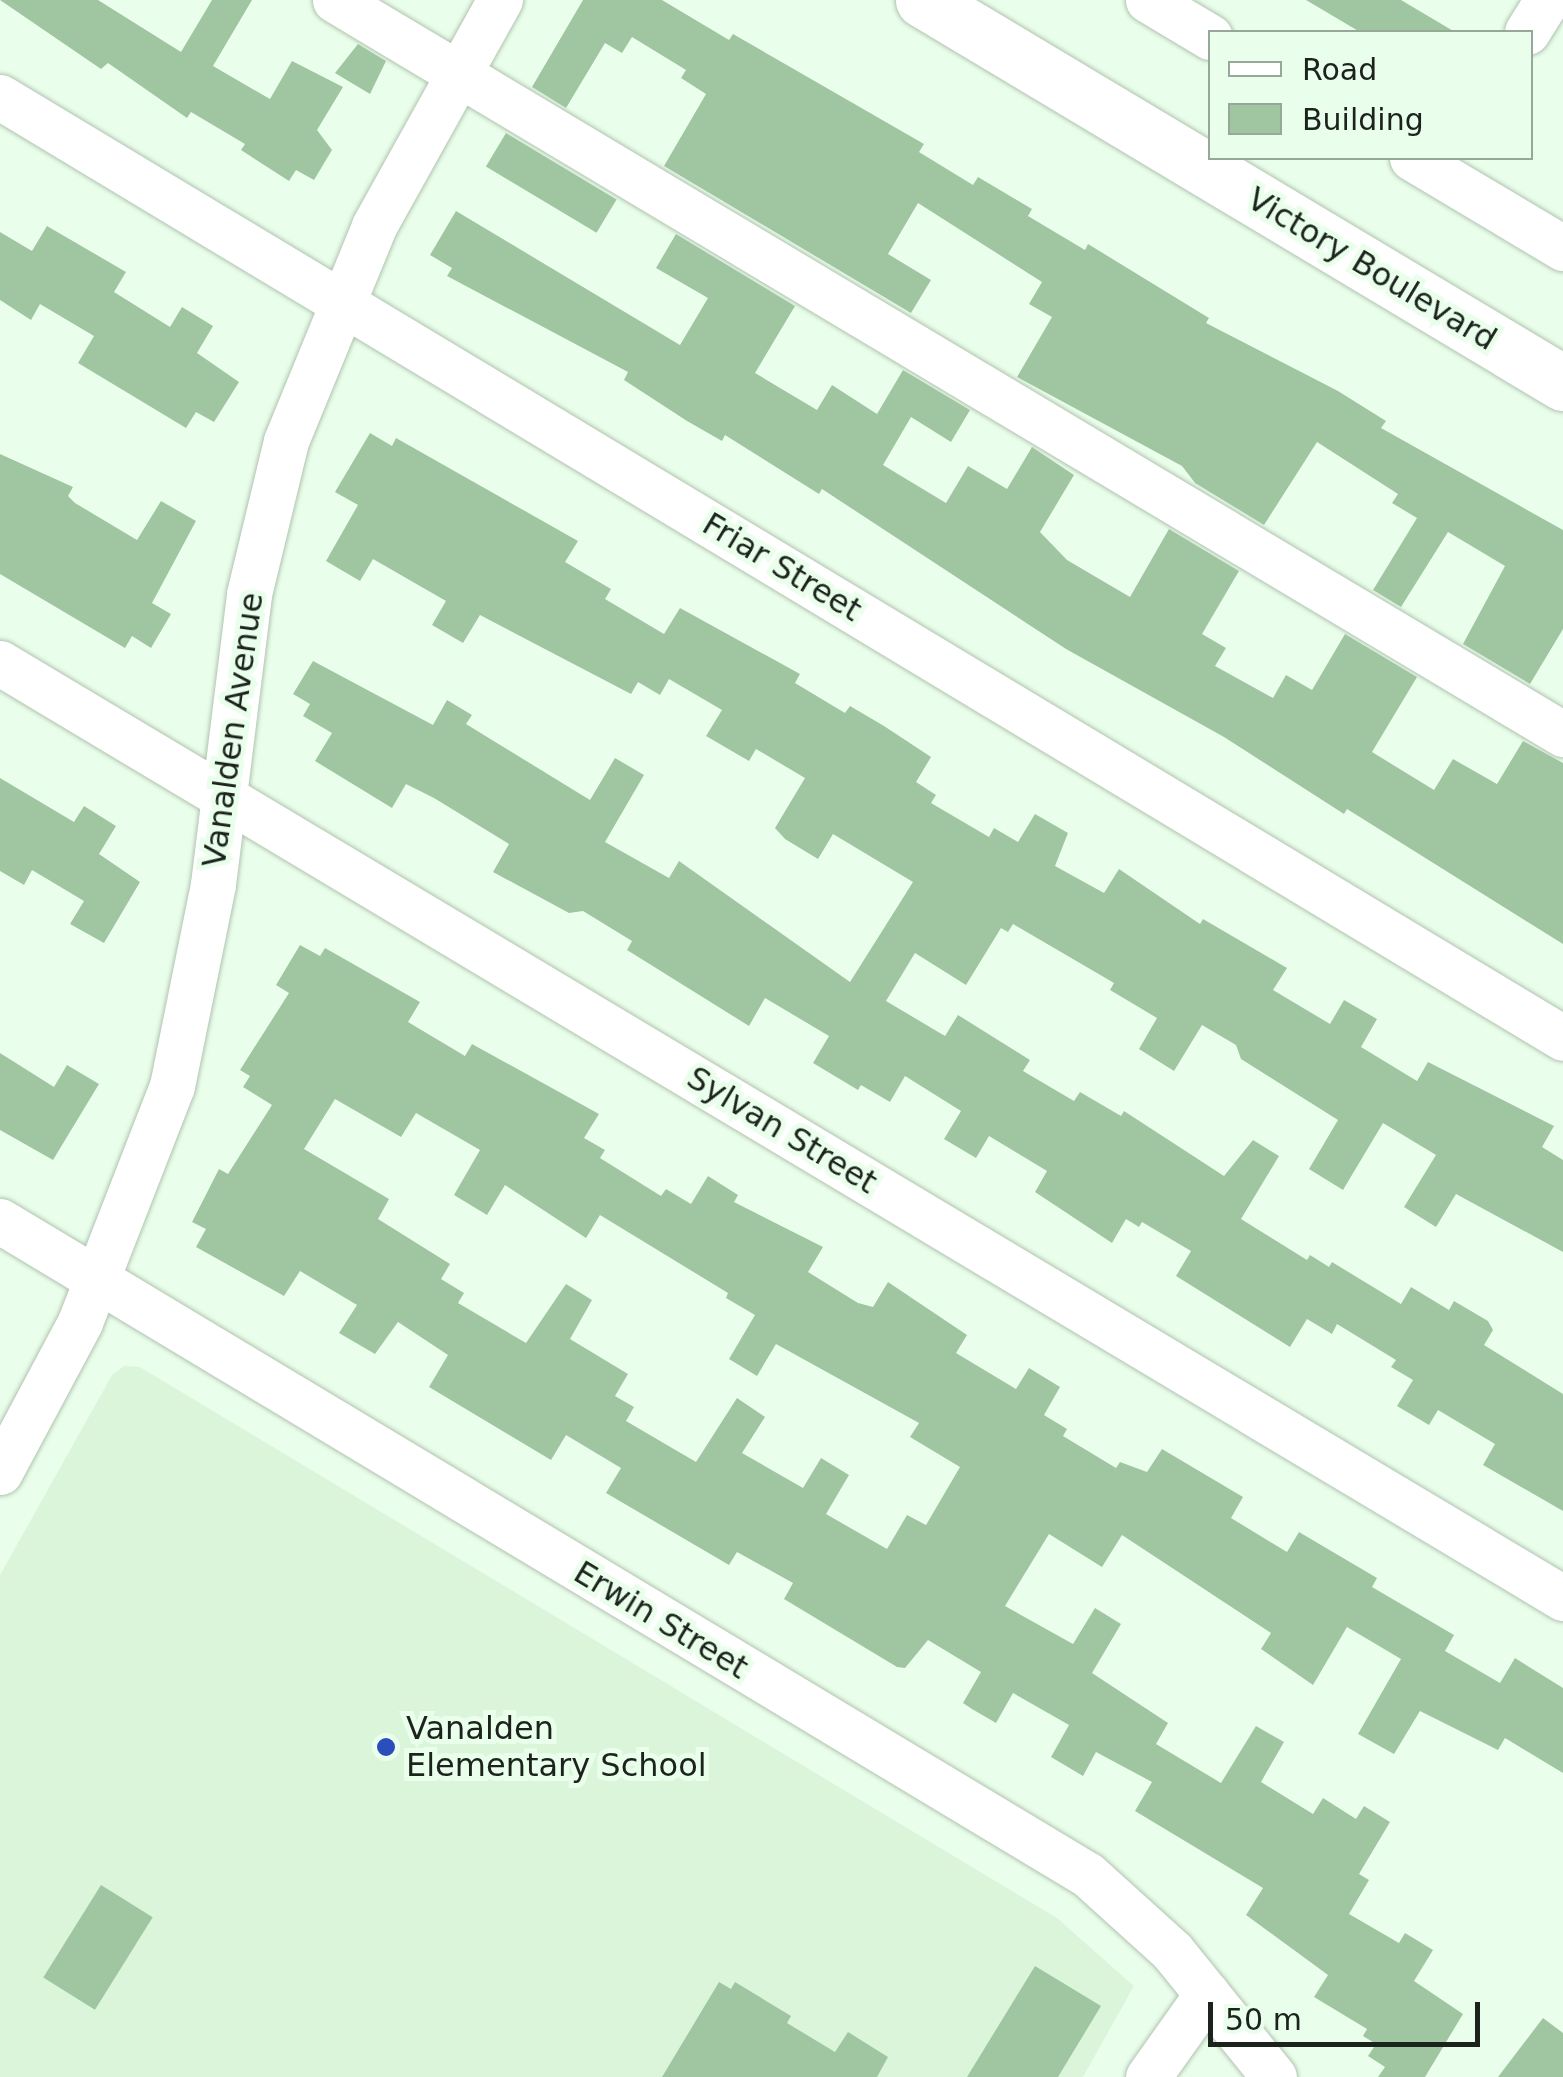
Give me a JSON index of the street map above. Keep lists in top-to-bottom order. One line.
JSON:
{"streets":{"main road":["Victory Boulevard"],"street":["Friar Street","Vanalden Avenue","Sylvan Street","Erwin Street"]},"crossings":[["Friar Street","Vanalden Avenue"],["Vanalden Avenue","Sylvan Street"],["Vanalden Avenue","Erwin Street"]],"places":["Vanalden Elementary School"],"legend":["Road","Building"],"scale_bar":"50 m"}
